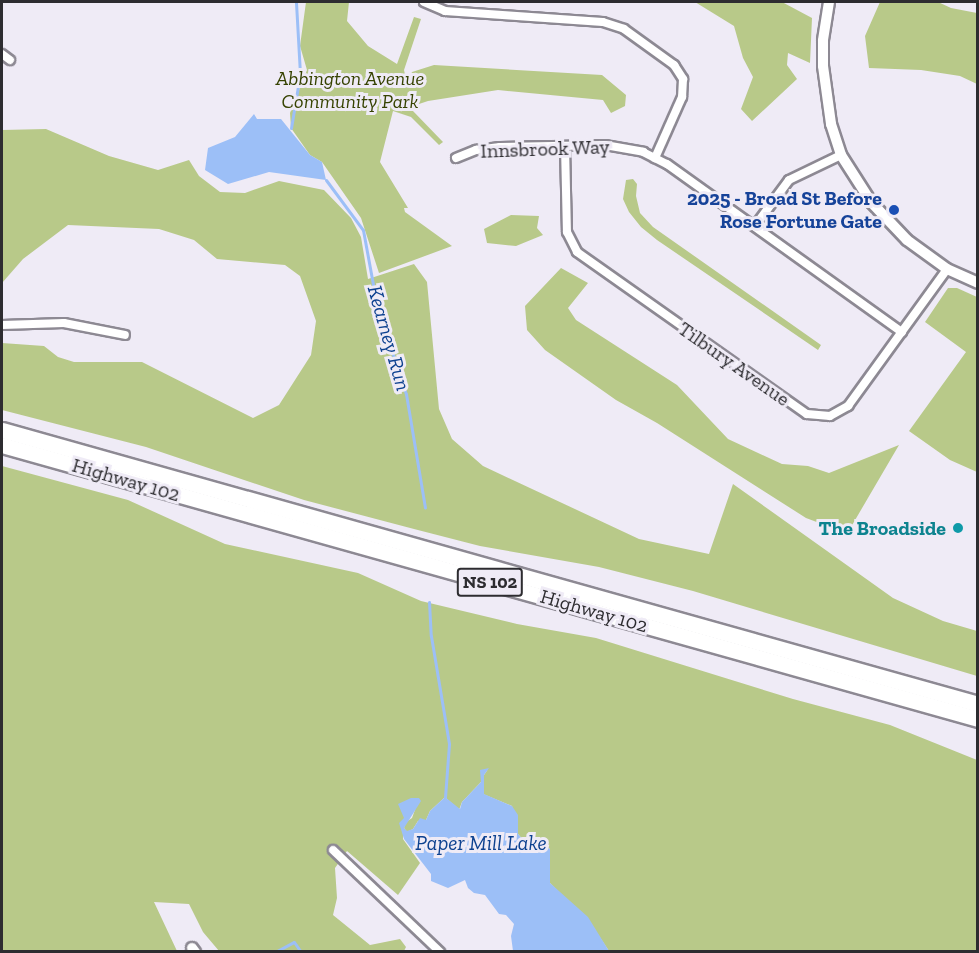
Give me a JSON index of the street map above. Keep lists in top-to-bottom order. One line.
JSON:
{"streets":{"highway":["Highway 102","NS 102"],"street":["Innsbrook Way","Tilbury Avenue"]},"crossings":[["Innsbrook Way","Tilbury Avenue"]],"water":["Kearney Run","Paper Mill Lake"],"parks":["Abbington Avenue Community Park"],"places":["2025 - Broad St Before Rose Fortune Gate","The Broadside"]}
